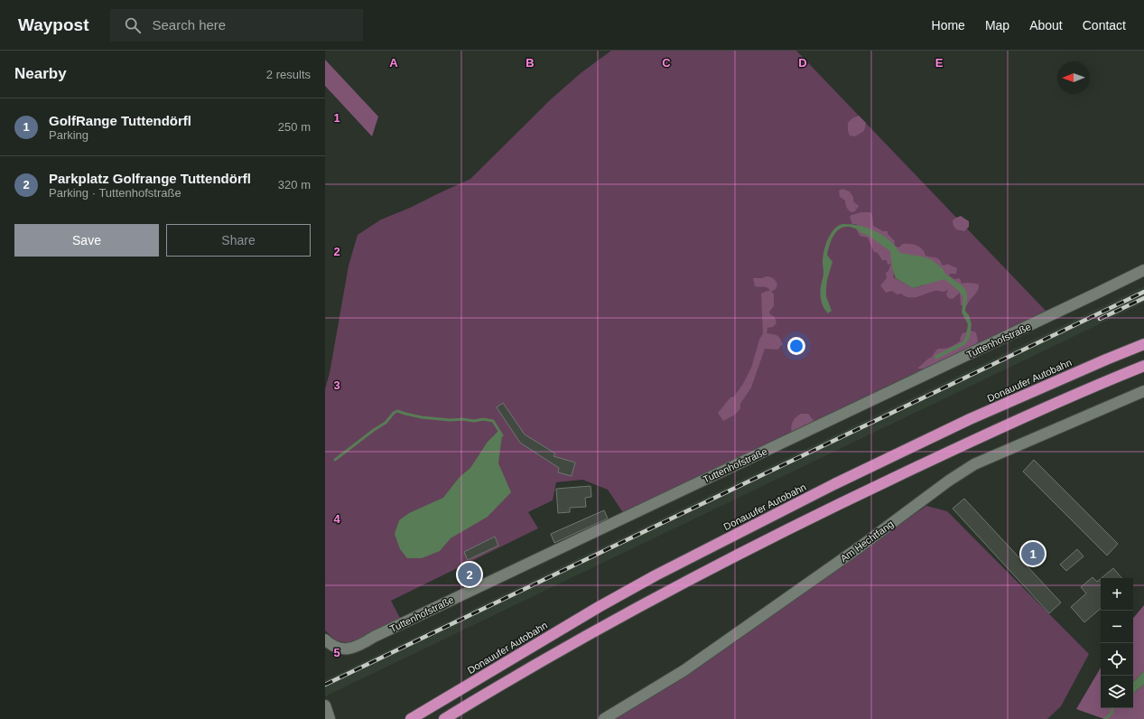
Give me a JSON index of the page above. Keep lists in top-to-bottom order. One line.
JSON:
{"streets":{"highway":["Donauufer Autobahn"],"street":["Tuttenhofstraße","Am Hechtfang"]},"north":"left","page":{"header":"Waypost","search":"Search here","nav":["Home","Map","About","Contact"],"heading":["Nearby","2 results"],"list":[{"mark":"1","name":"GolfRange Tuttendörfl","note":"Parking","value":"250 m"},{"mark":"2","name":"Parkplatz Golfrange Tuttendörfl","note":"Parking · Tuttenhofstraße","value":"320 m"}],"buttons":["Save","Share"],"pins":["1","2"],"map_buttons":["+","−"]},"grid":{"columns":["A","B","C","D","E"],"rows":["1","2","3","4","5"]}}
